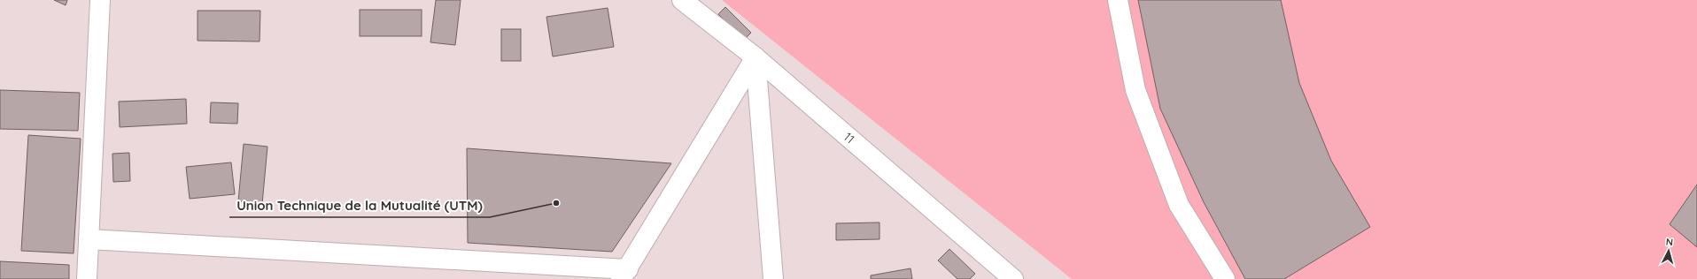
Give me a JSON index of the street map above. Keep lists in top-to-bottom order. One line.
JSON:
{"streets":{"street":["11"]},"places":["Union Technique de la Mutualité (UTM)"],"north":"top"}
